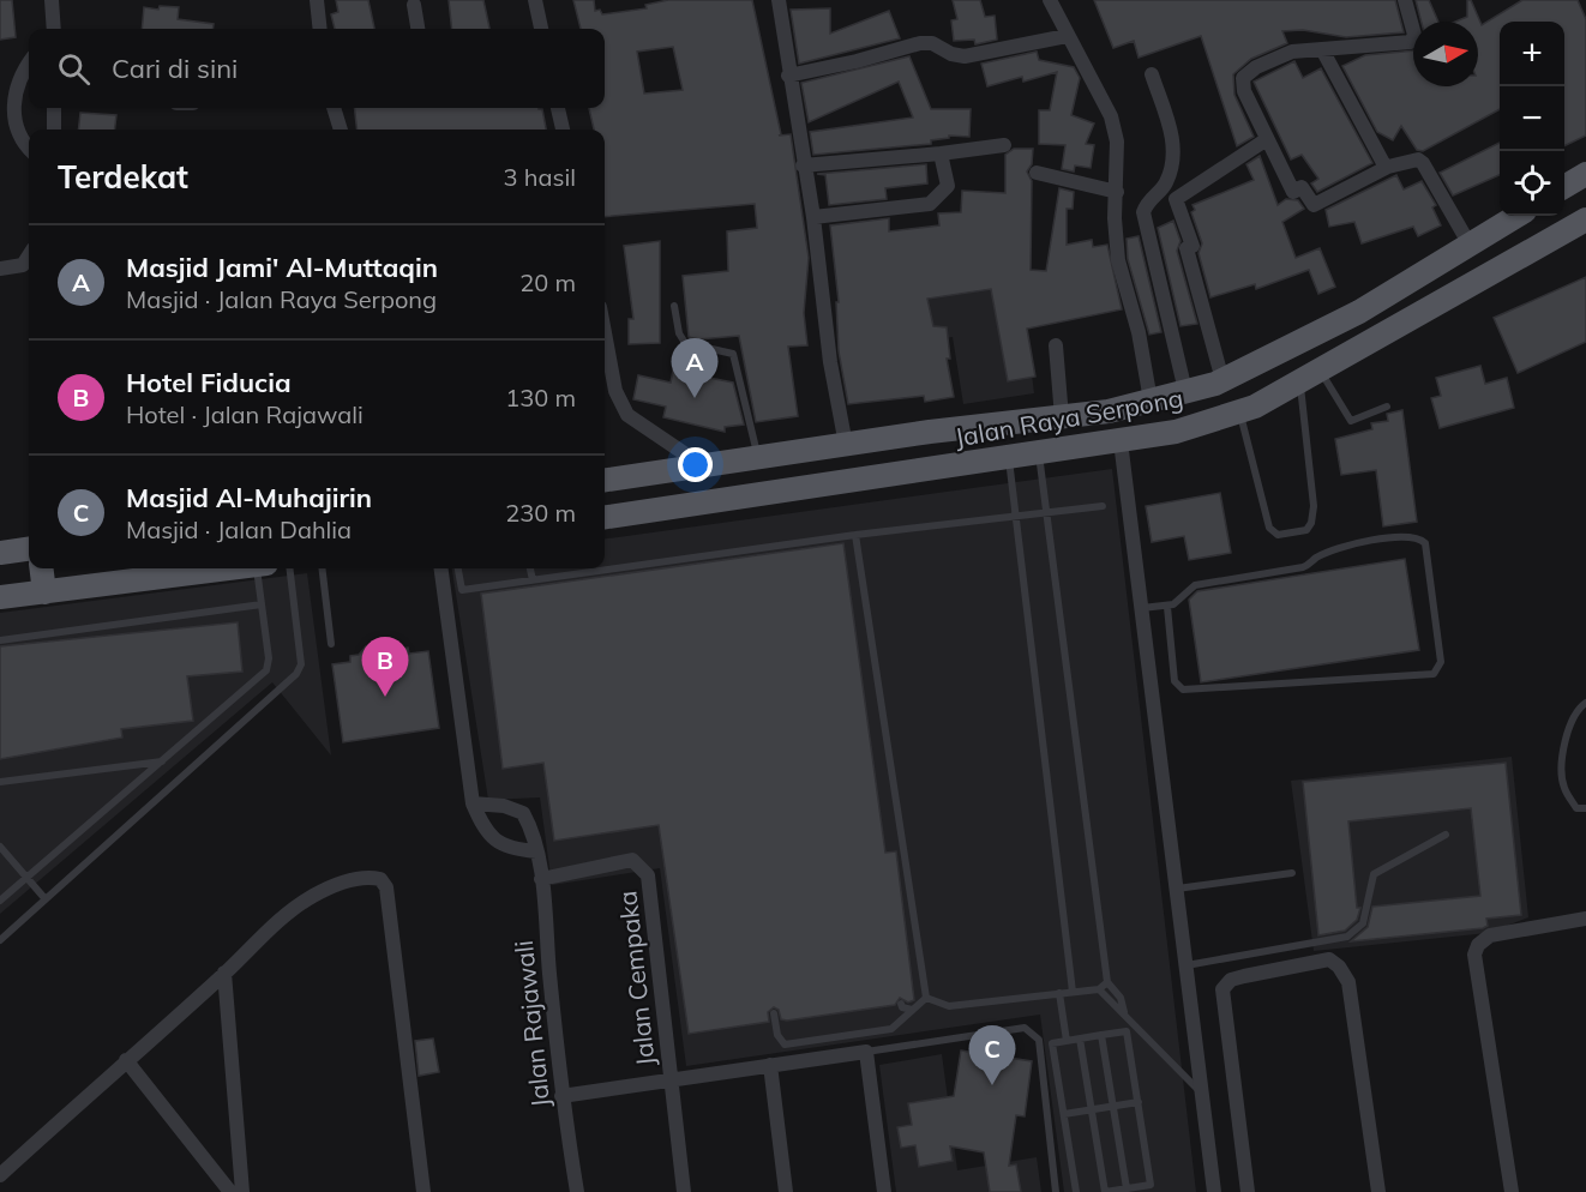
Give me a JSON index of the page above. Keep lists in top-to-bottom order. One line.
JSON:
{"streets":{"main road":["Jalan Raya Serpong"],"street":["Jalan Cempaka","Jalan Rajawali"]},"crossings":[["Jalan Cempaka","Jalan Rajawali"]],"north":"right","page":{"map_buttons":["+","−"],"search":"Cari di sini","heading":["Terdekat","3 hasil"],"list":[{"mark":"A","name":"Masjid Jami' Al-Muttaqin","note":"Masjid · Jalan Raya Serpong","value":"20 m"},{"mark":"B","name":"Hotel Fiducia","note":"Hotel · Jalan Rajawali","value":"130 m"},{"mark":"C","name":"Masjid Al-Muhajirin","note":"Masjid · Jalan Dahlia","value":"230 m"}],"pins":["A","B","C"]}}
